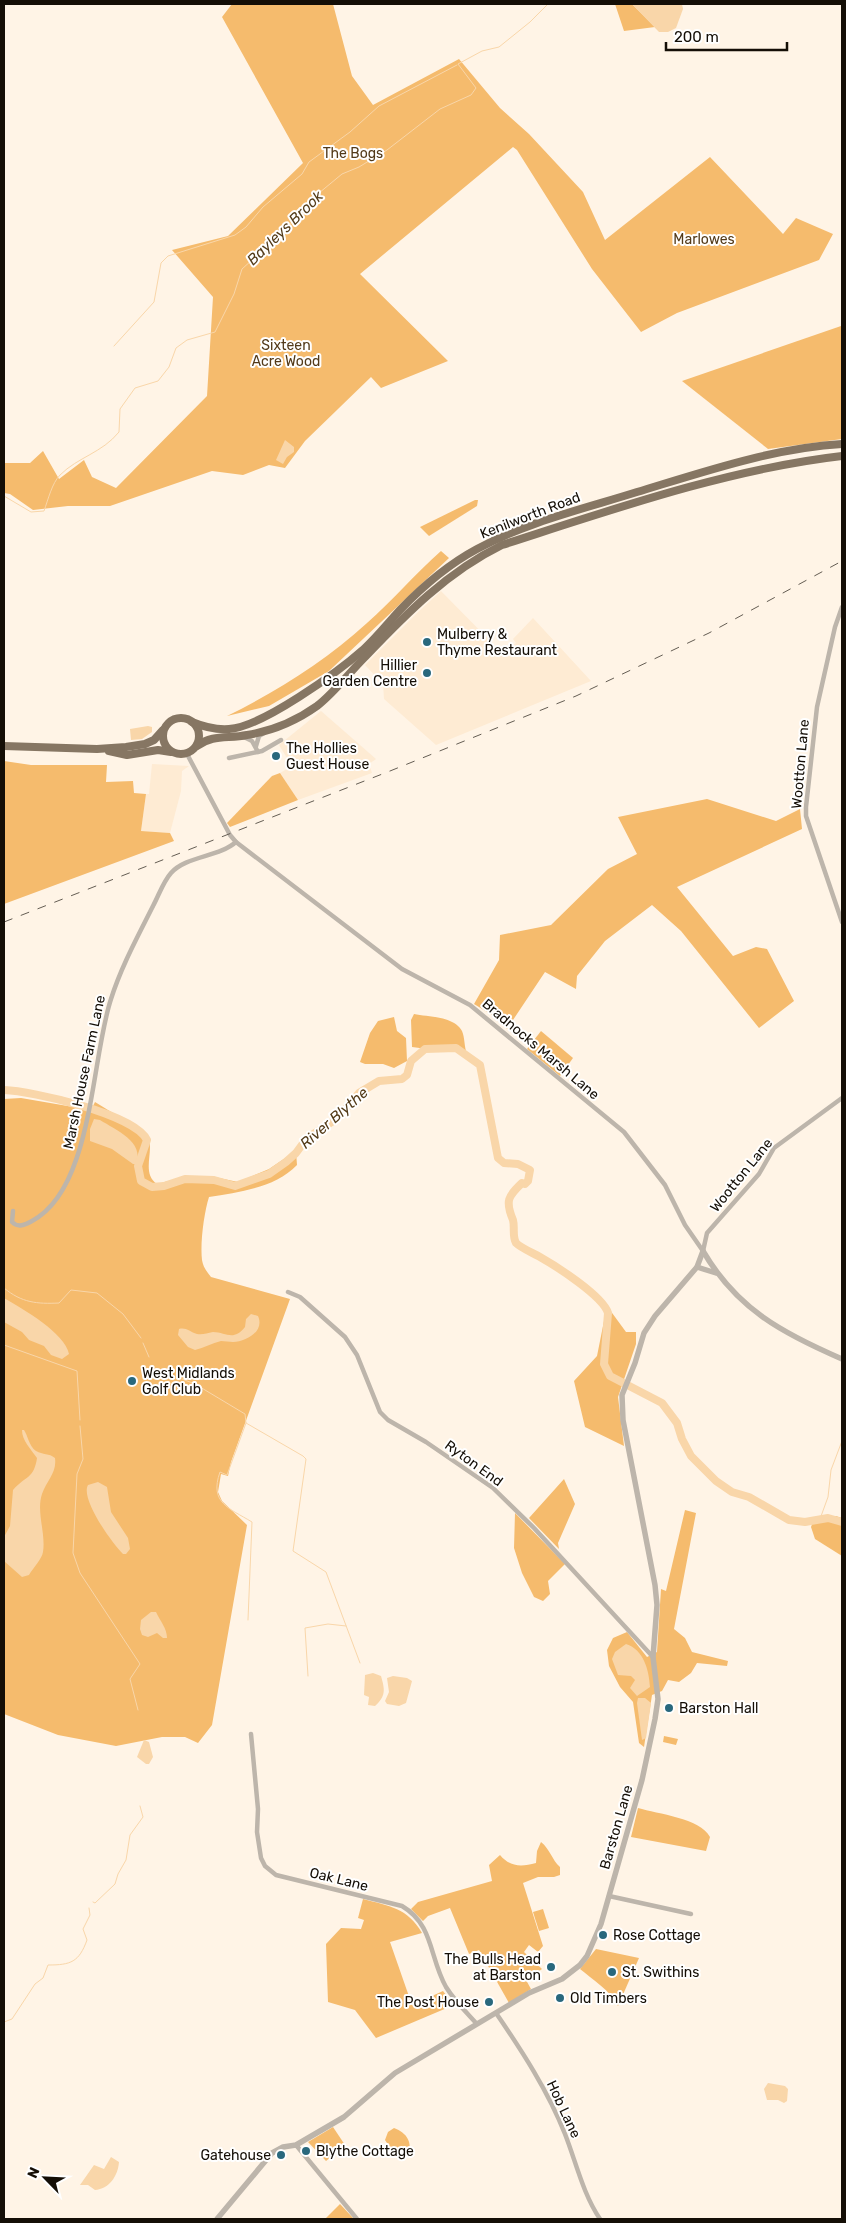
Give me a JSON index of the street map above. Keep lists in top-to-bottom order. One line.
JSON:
{"streets":{"highway":["Kenilworth Road"],"street":["Wootton Lane","Bradnocks Marsh Lane","Marsh House Farm Lane","Ryton End","Barston Lane","Oak Lane","Hob Lane"]},"crossings":[["Kenilworth Road","Bradnocks Marsh Lane"],["Wootton Lane","Bradnocks Marsh Lane"],["Wootton Lane","Barston Lane"],["Bradnocks Marsh Lane","Marsh House Farm Lane"],["Bradnocks Marsh Lane","Barston Lane"],["Ryton End","Barston Lane"],["Barston Lane","Oak Lane"],["Barston Lane","Hob Lane"]],"water":["Bayleys Brook","River Blythe"],"parks":["The Bogs","Marlowes","Sixteen Acre Wood"],"places":["Mulberry & Thyme Restaurant","Hillier Garden Centre","The Hollies Guest House","West Midlands Golf Club","Barston Hall","Rose Cottage","The Bulls Head at Barston","St. Swithins","Old Timbers","The Post House","Blythe Cottage","Gatehouse"],"scale_bar":"200 m","north":"top left"}
